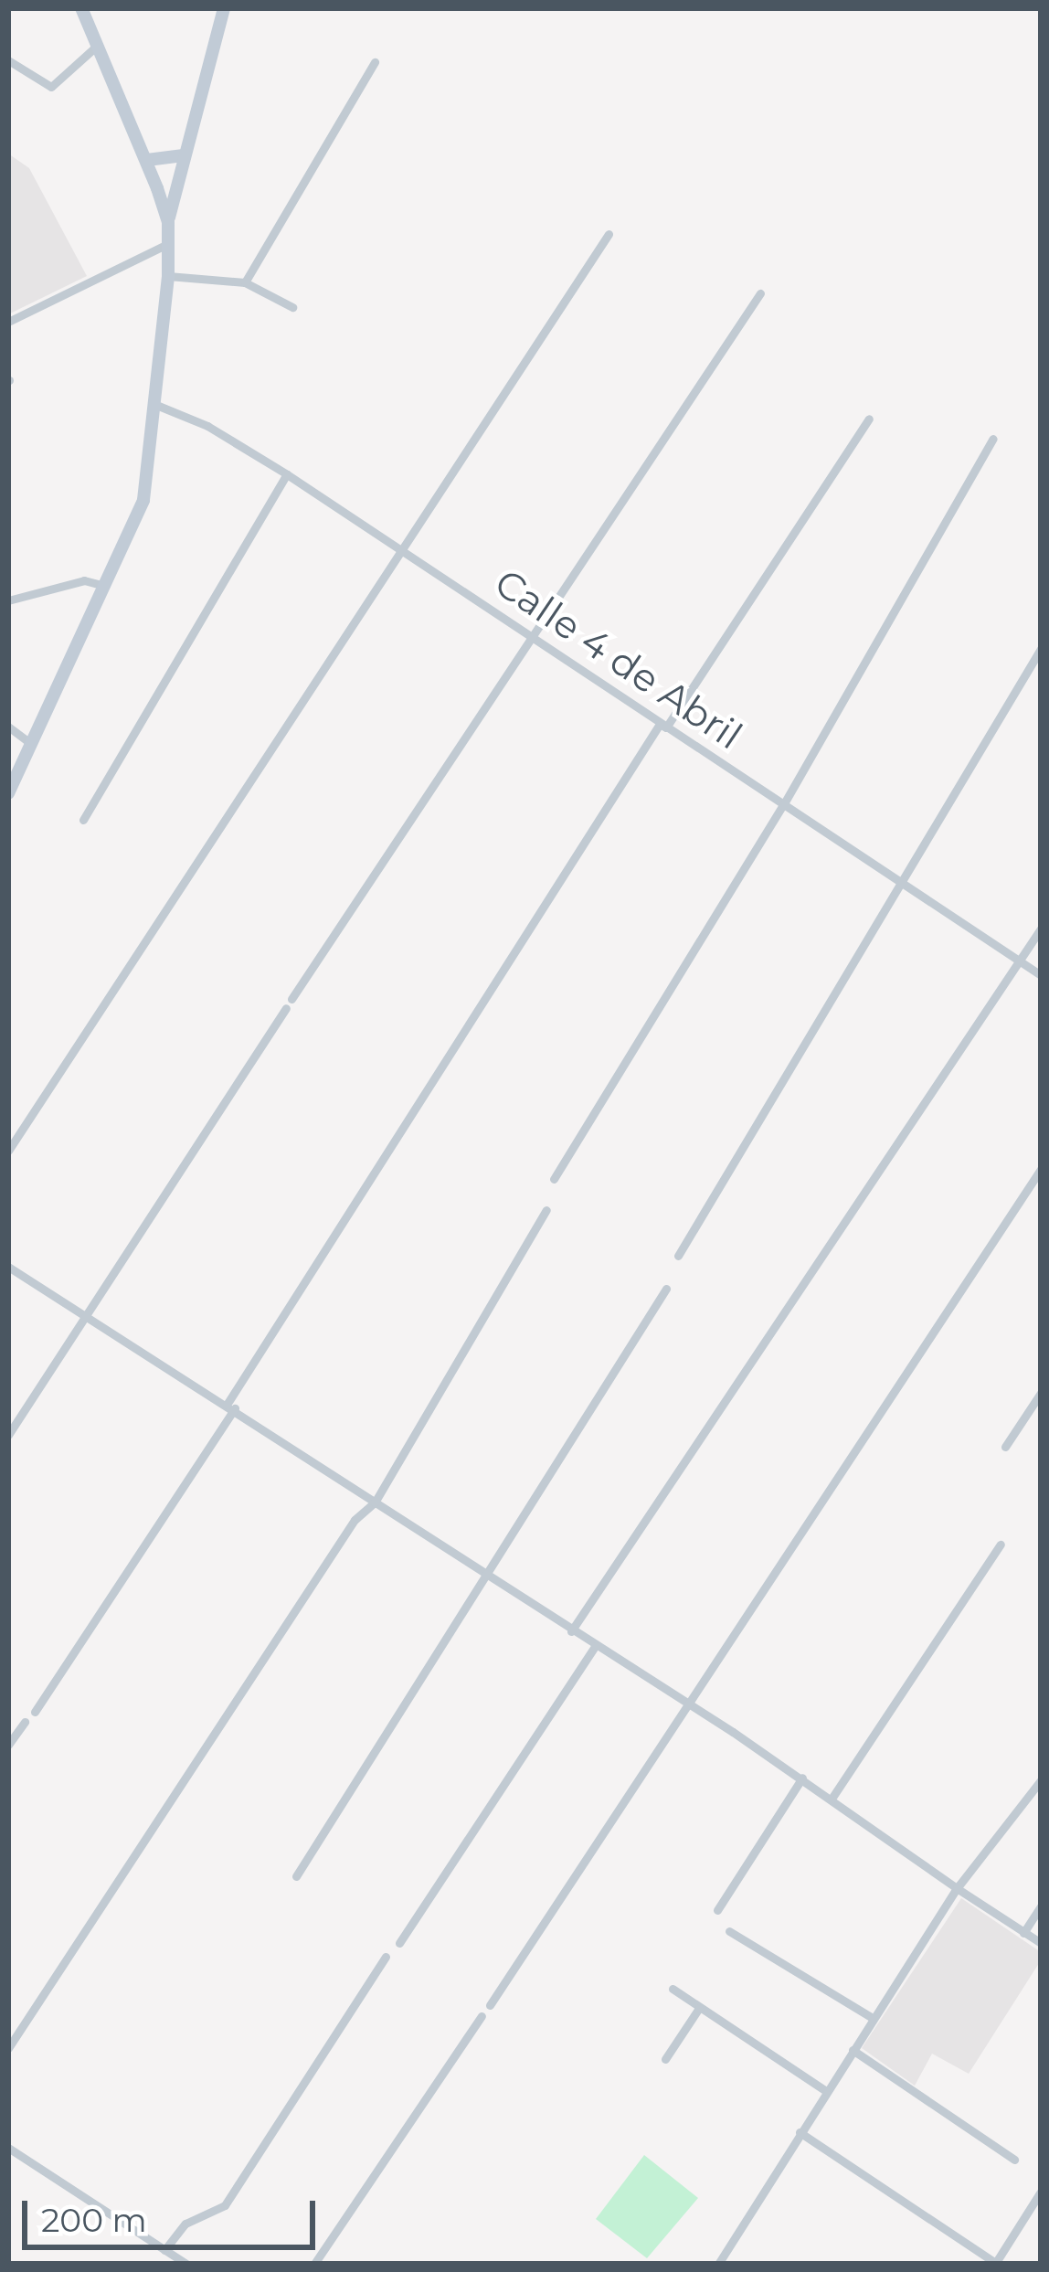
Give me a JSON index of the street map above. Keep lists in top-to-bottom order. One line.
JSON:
{"streets":{"street":["Calle 4 de Abril"]},"scale_bar":"200 m"}
